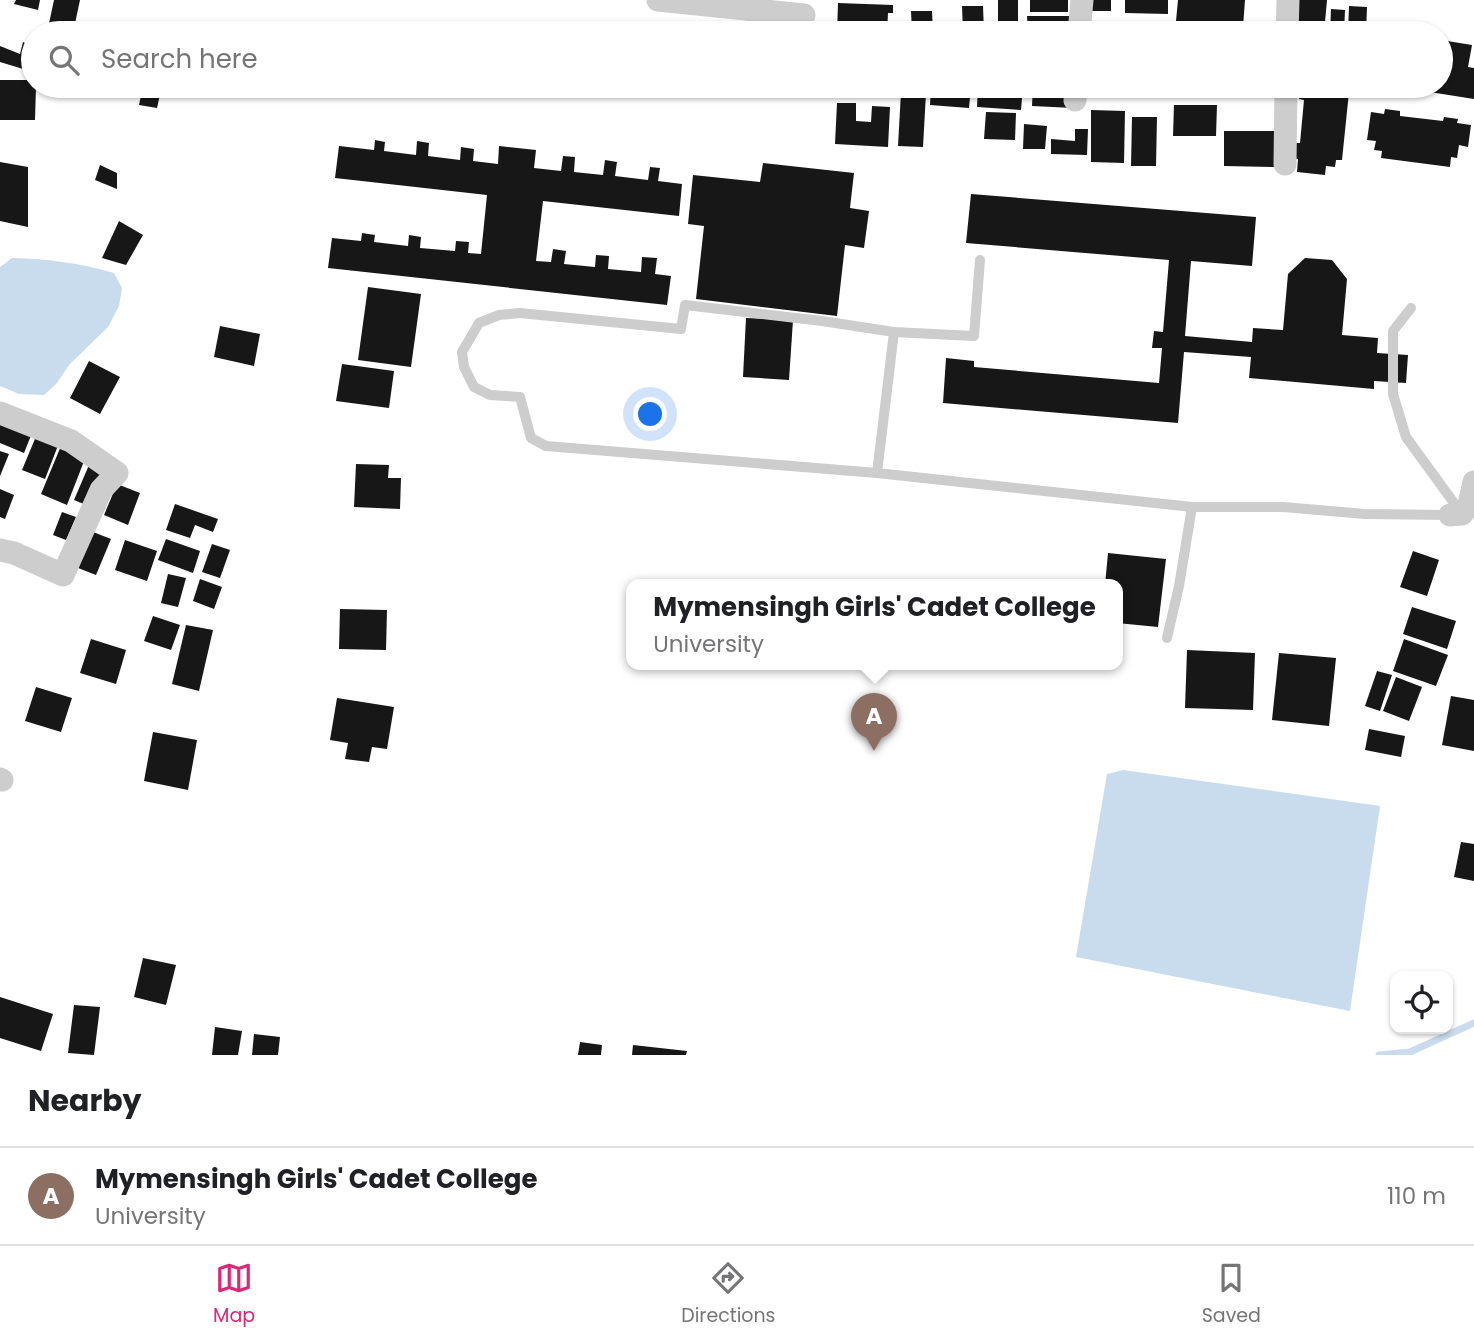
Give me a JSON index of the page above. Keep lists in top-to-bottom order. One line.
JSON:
{"page":{"search":"Search here","popup":["Mymensingh Girls' Cadet College","University"],"pins":"A","heading":"Nearby","list":[{"mark":"A","name":"Mymensingh Girls' Cadet College","note":"University","value":"110 m"}],"nav":["Map","Directions","Saved"]}}
